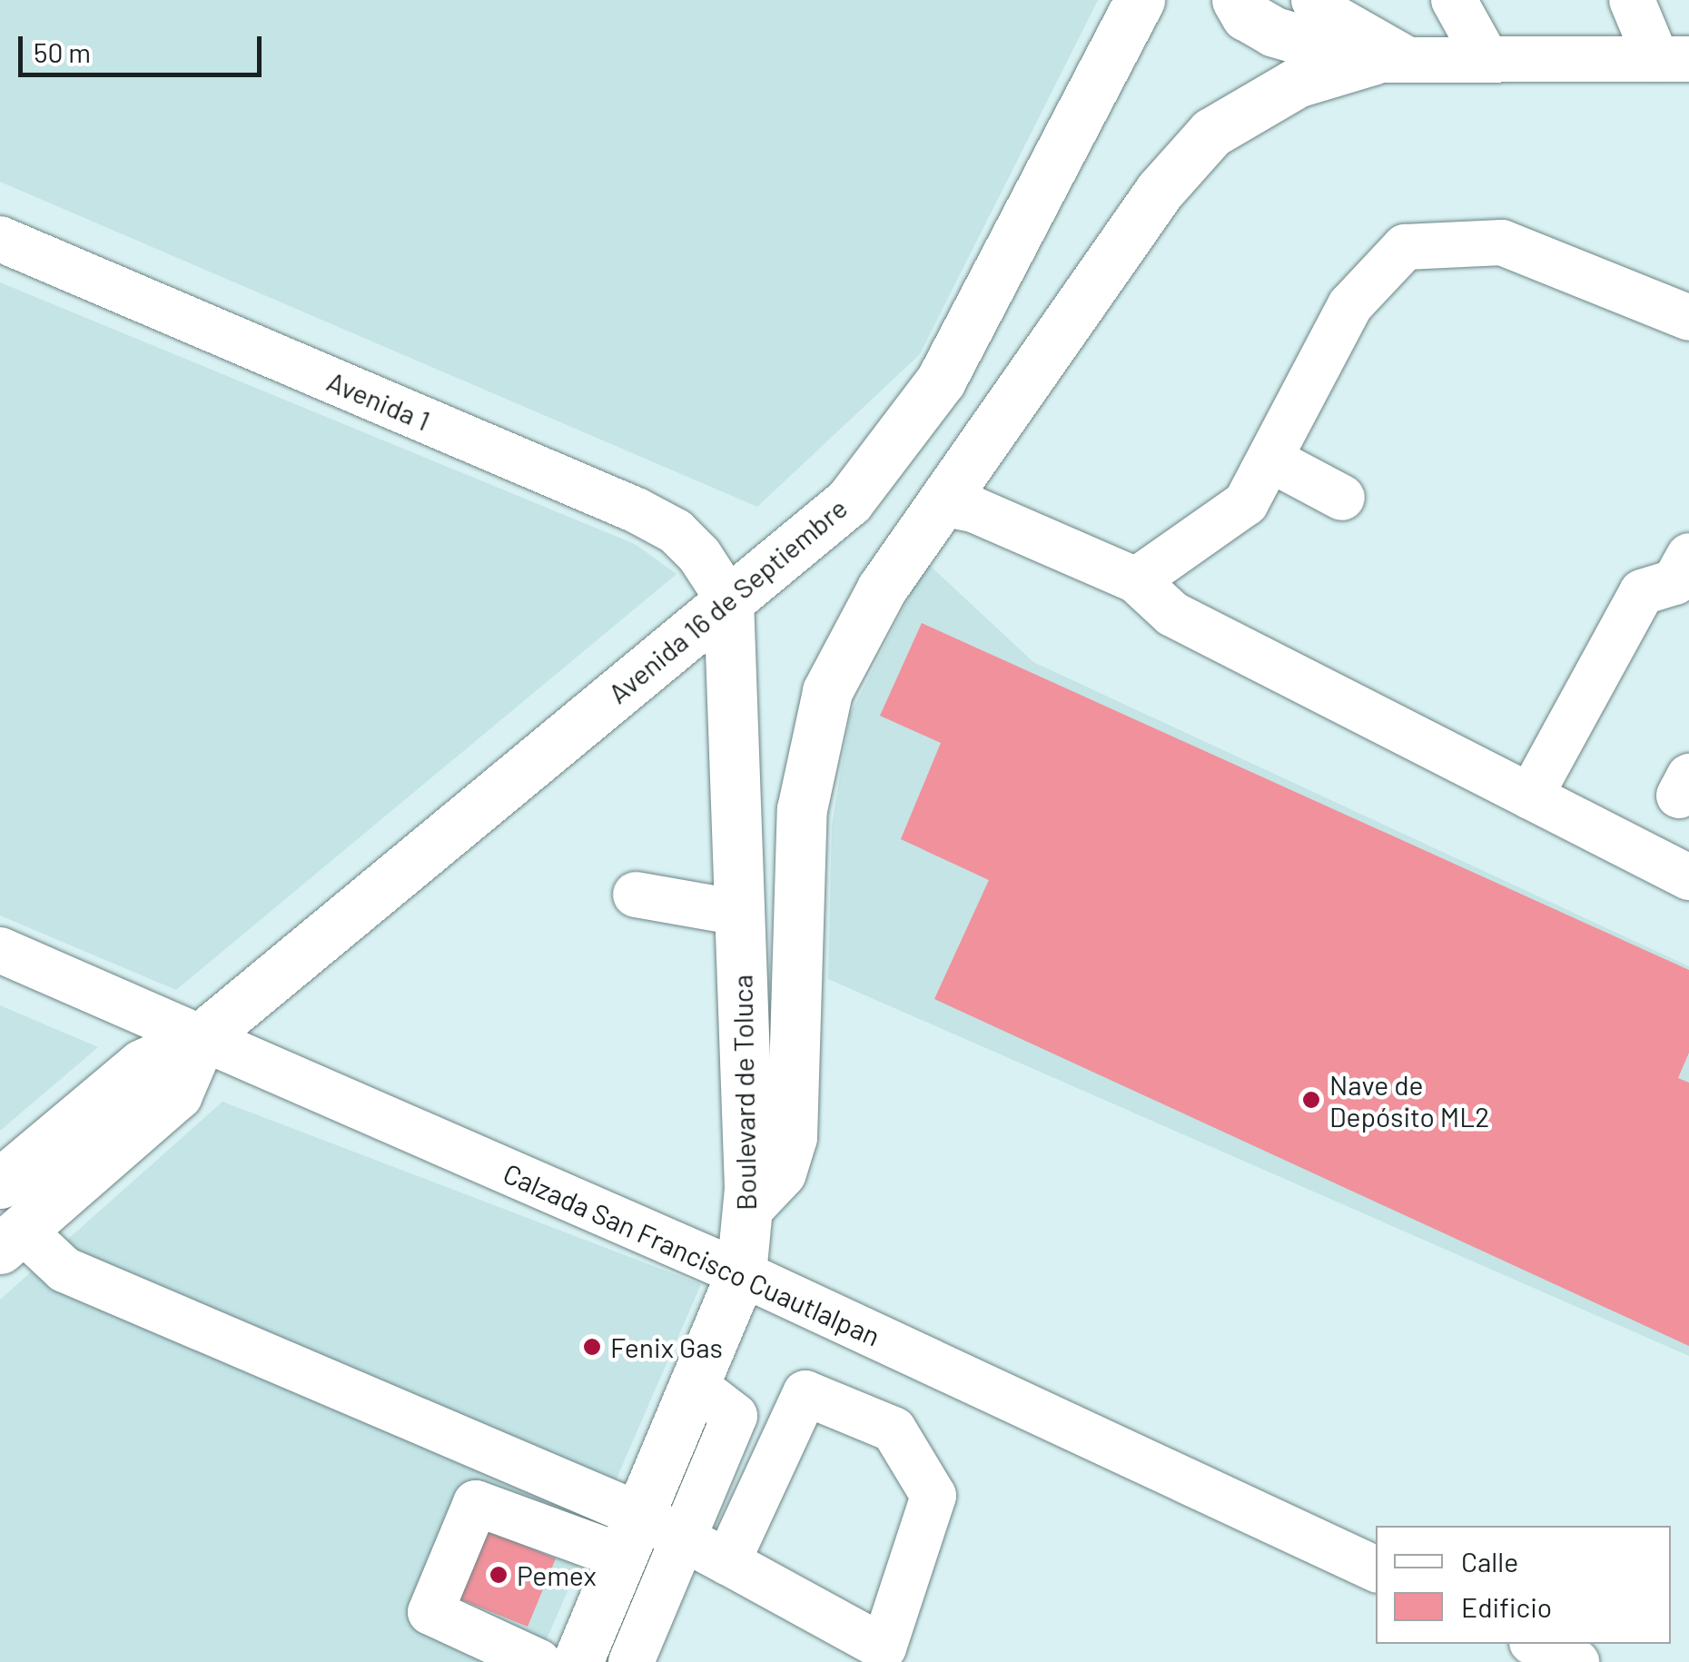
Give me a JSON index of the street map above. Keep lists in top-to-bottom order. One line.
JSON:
{"streets":{"main road":["Avenida 16 de Septiembre","Boulevard de Toluca"],"street":["Avenida 1","Calzada San Francisco Cuautlalpan"]},"crossings":[["Avenida 1","Avenida 16 de Septiembre"],["Avenida 1","Boulevard de Toluca"],["Avenida 16 de Septiembre","Boulevard de Toluca"],["Avenida 16 de Septiembre","Calzada San Francisco Cuautlalpan"],["Boulevard de Toluca","Calzada San Francisco Cuautlalpan"]],"places":["Nave de Depósito ML2","Fenix Gas","Pemex"],"legend":["Calle","Edificio"],"scale_bar":"50 m"}
